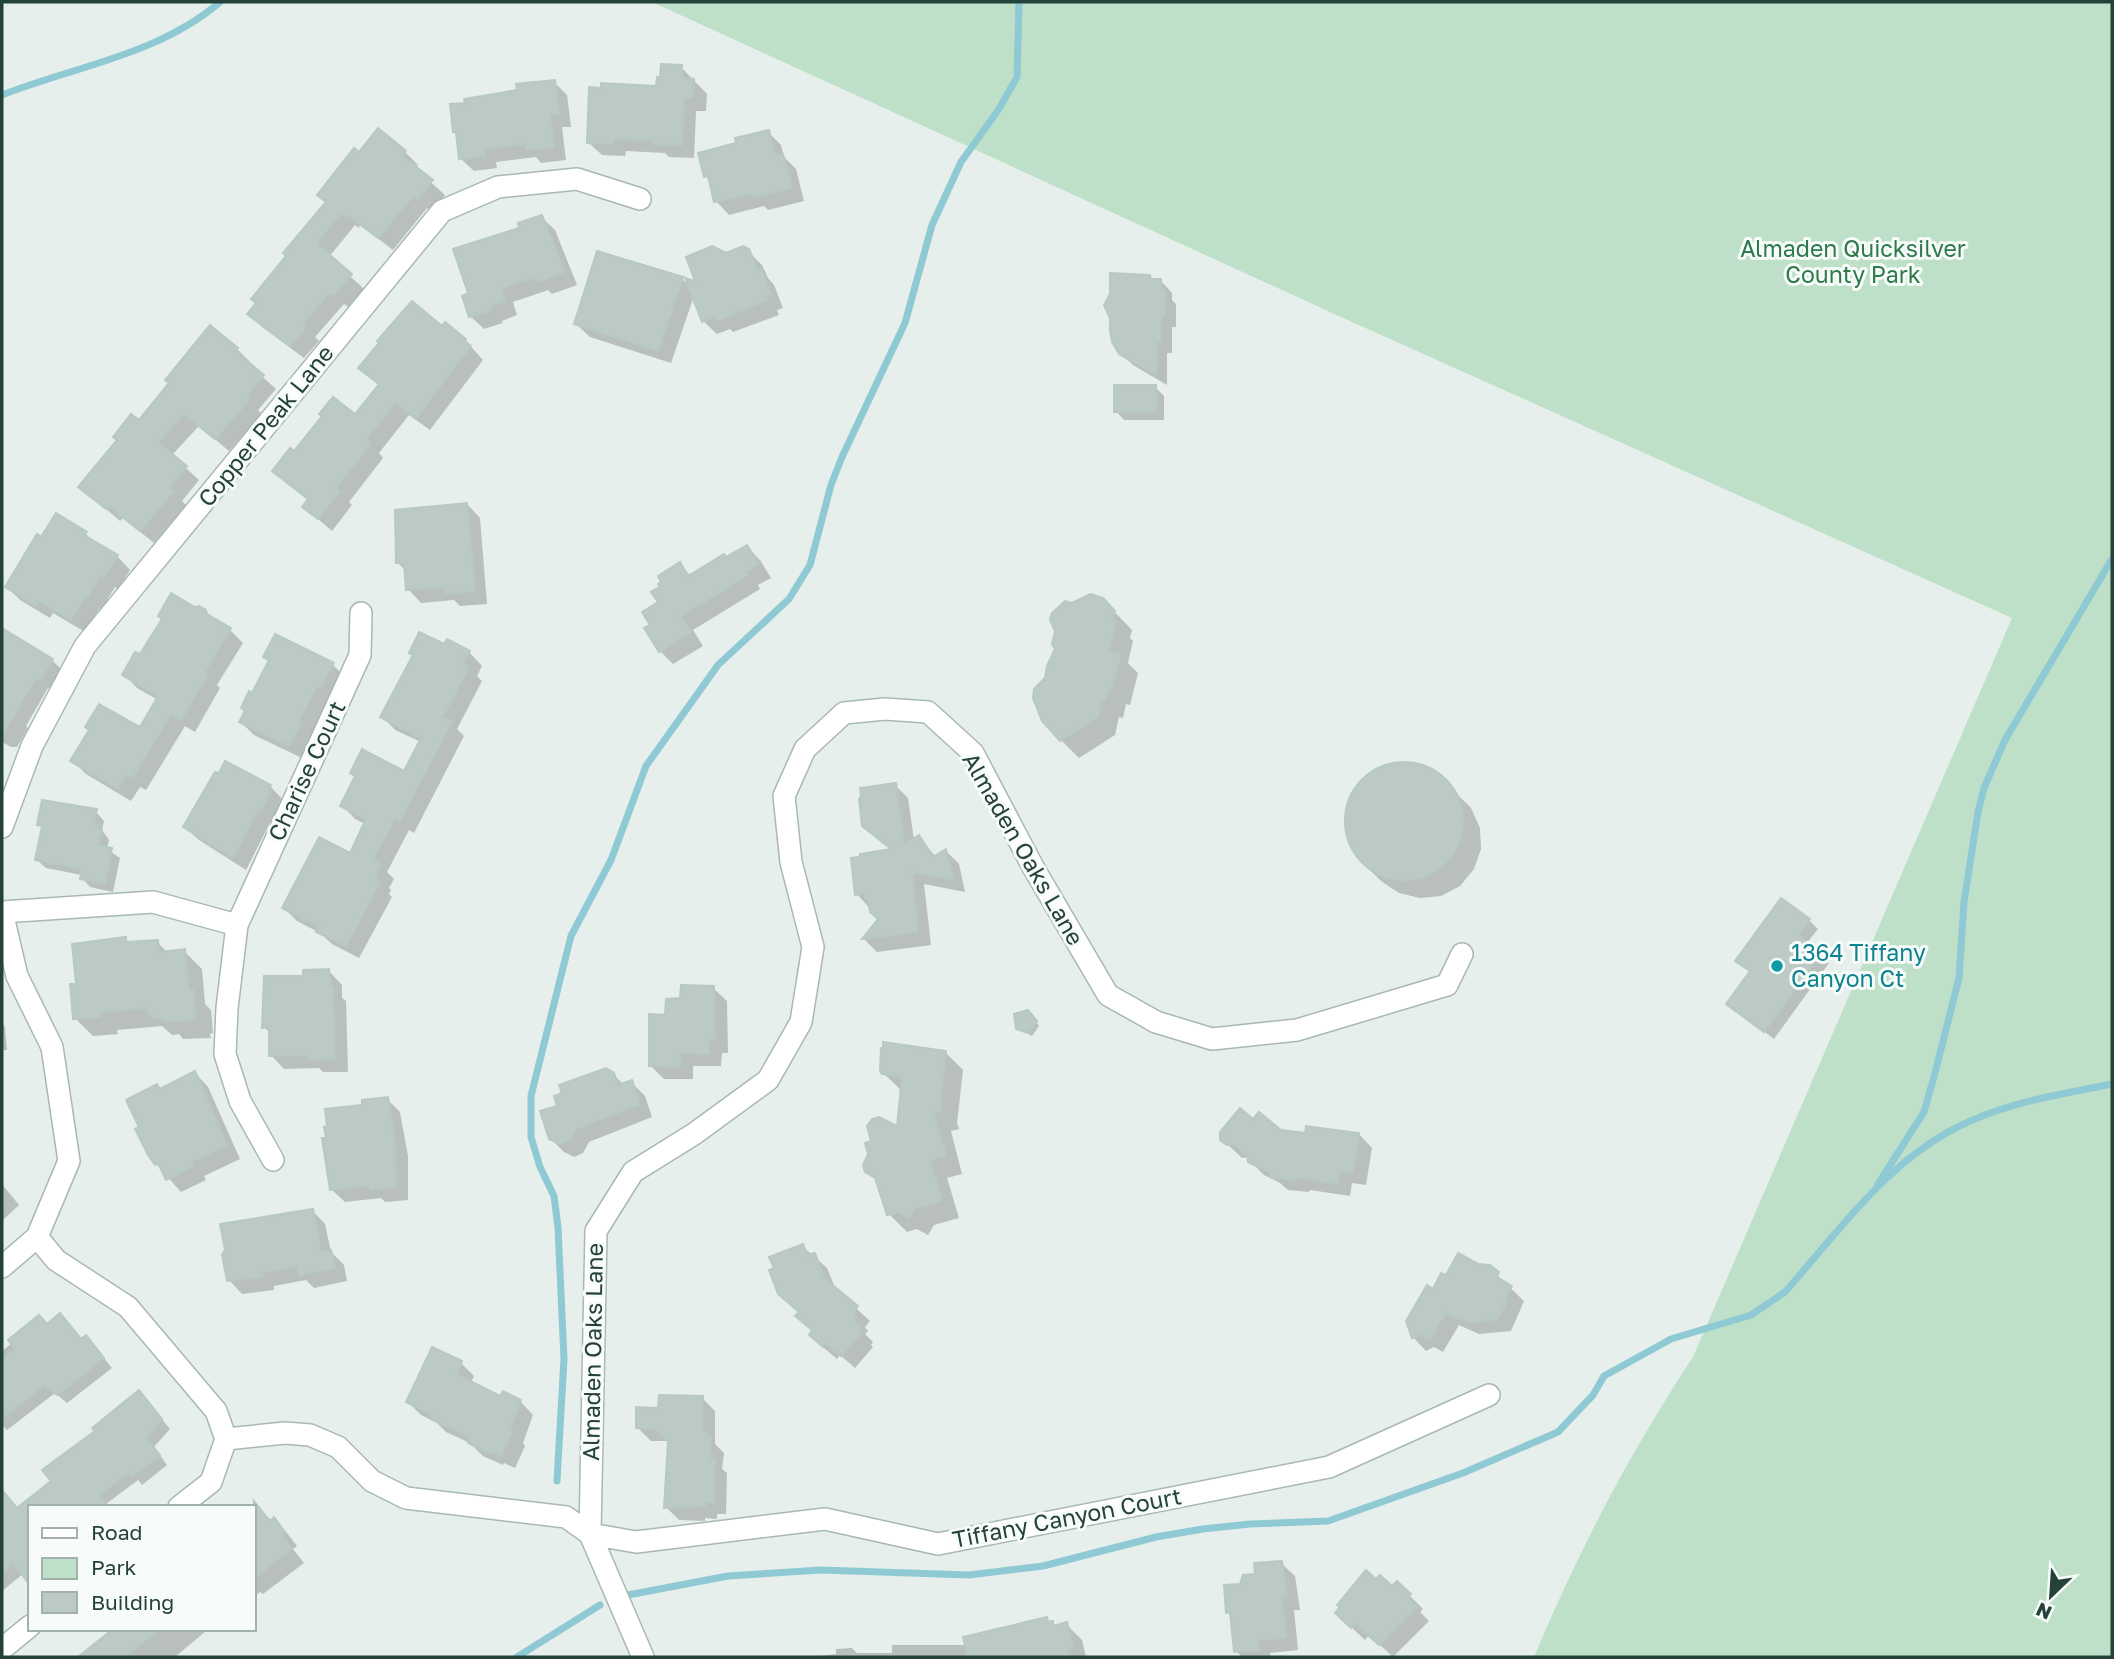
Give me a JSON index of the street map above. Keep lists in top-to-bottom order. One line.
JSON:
{"streets":{"street":["Copper Peak Lane","Charise Court","Almaden Oaks Lane","Tiffany Canyon Court"]},"crossings":[["Almaden Oaks Lane","Tiffany Canyon Court"]],"parks":["Almaden Quicksilver County Park"],"places":["1364 Tiffany Canyon Ct"],"legend":["Road","Park","Building"],"north":"bottom left"}
